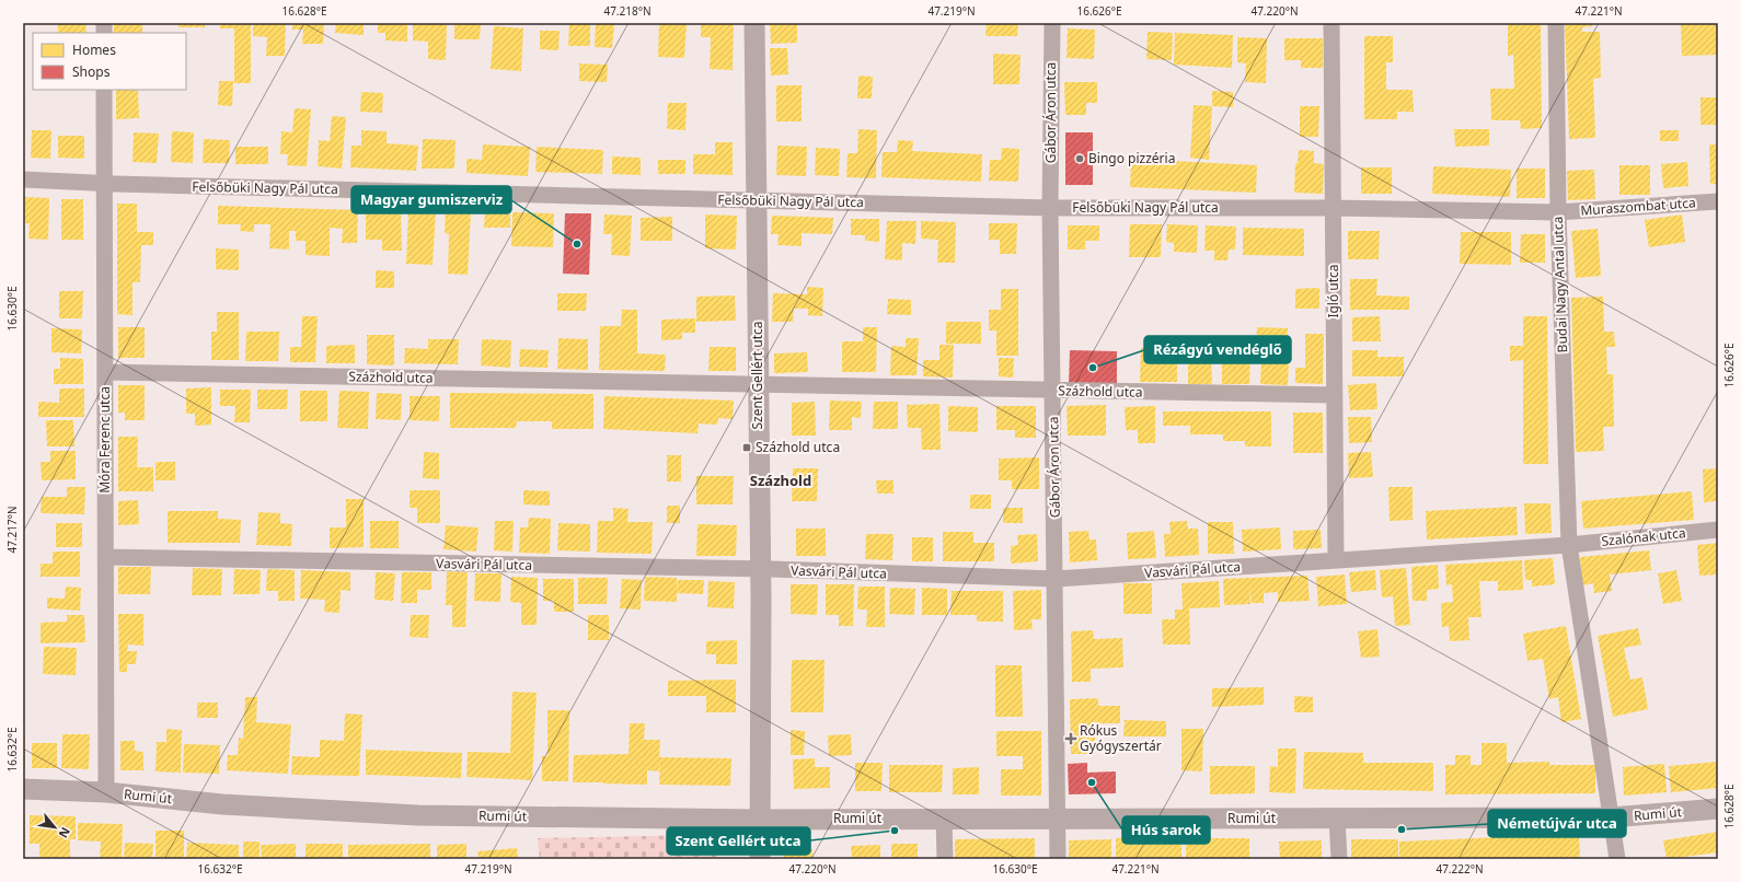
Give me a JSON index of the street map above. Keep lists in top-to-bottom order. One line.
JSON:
{"streets":{"street":["Gábor Áron utca","Felsőbüki Nagy Pál utca","Muraszombat utca","Budai Nagy Antal utca","Igló utca","Szent Gellért utca","Százhold utca","Móra Ferenc utca","Szalónak utca","Vasvári Pál utca","Rumi út"]},"crossings":[["Gábor Áron utca","Felsőbüki Nagy Pál utca"],["Gábor Áron utca","Százhold utca"],["Gábor Áron utca","Vasvári Pál utca"],["Gábor Áron utca","Rumi út"],["Felsőbüki Nagy Pál utca","Muraszombat utca"],["Felsőbüki Nagy Pál utca","Budai Nagy Antal utca"],["Felsőbüki Nagy Pál utca","Igló utca"],["Felsőbüki Nagy Pál utca","Szent Gellért utca"],["Felsőbüki Nagy Pál utca","Móra Ferenc utca"],["Muraszombat utca","Budai Nagy Antal utca"],["Budai Nagy Antal utca","Szalónak utca"],["Budai Nagy Antal utca","Vasvári Pál utca"],["Budai Nagy Antal utca","Rumi út"],["Igló utca","Százhold utca"],["Igló utca","Vasvári Pál utca"],["Szent Gellért utca","Százhold utca"],["Szent Gellért utca","Vasvári Pál utca"],["Szent Gellért utca","Rumi út"],["Százhold utca","Móra Ferenc utca"],["Móra Ferenc utca","Vasvári Pál utca"],["Móra Ferenc utca","Rumi út"],["Szalónak utca","Vasvári Pál utca"]],"districts":["Százhold"],"places":{"other":["Bingo pizzéria","Magyar gumiszerviz","Rézágyú vendéglő","Hús sarok","Németújvár utca","Szent Gellért utca"],"transit":["Százhold utca"],"health":["Rókus Gyógyszertár"]},"legend":["Homes","Shops"],"north":"bottom right","coordinates":["16.628°E","47.218°N","47.219°N","16.626°E","47.220°N","47.221°N","16.630°E","47.217°N","16.632°E","47.222°N"]}
